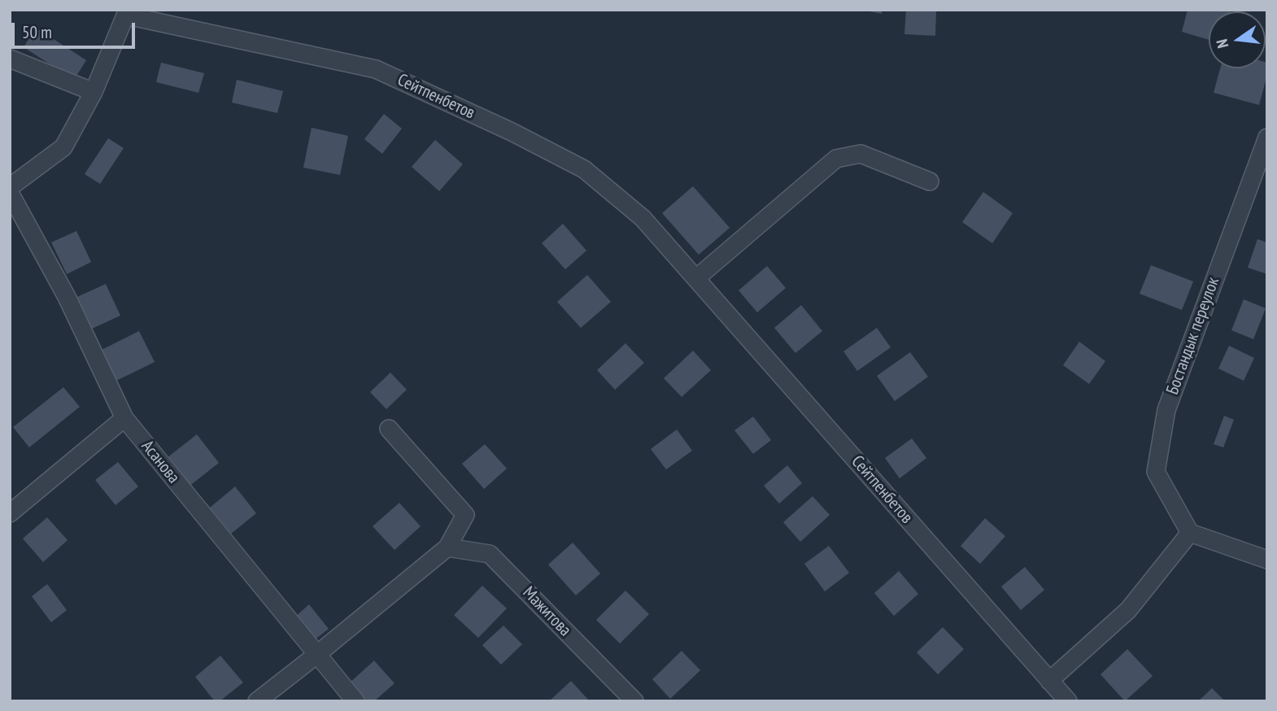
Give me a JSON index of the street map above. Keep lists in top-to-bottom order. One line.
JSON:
{"streets":{"street":["Сейтпенбетов","Бостандык переулок","Асанова","Мажитова"]},"scale_bar":"50 m","north":"left"}
